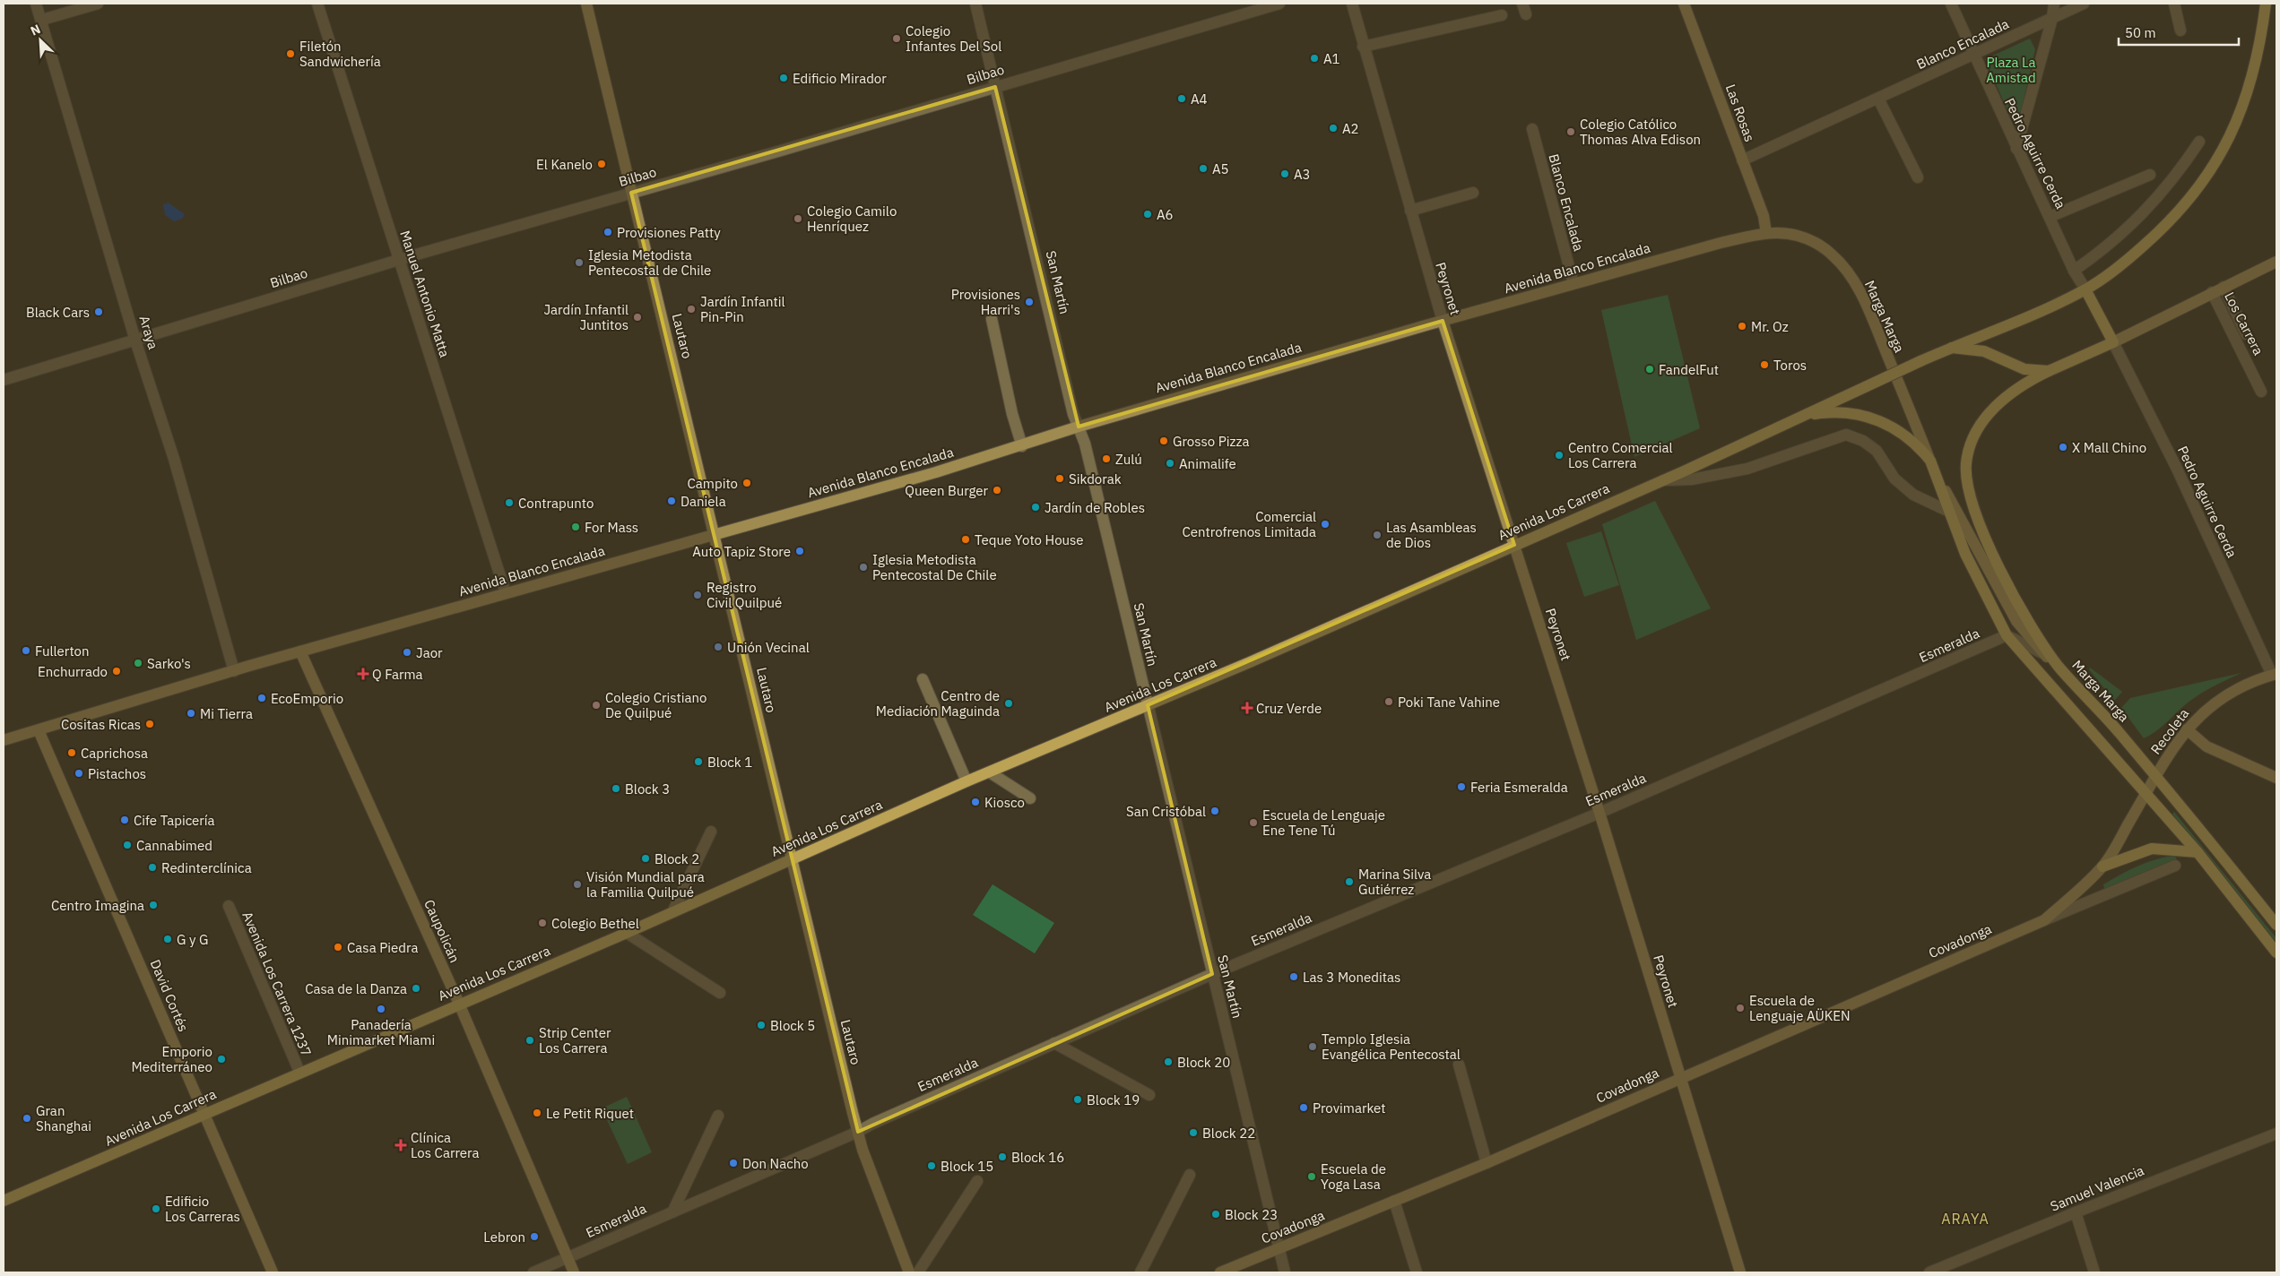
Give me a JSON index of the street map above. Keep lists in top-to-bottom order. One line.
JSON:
{"streets":{"main road":["Marga Marga","Avenida Los Carrera"],"street":["Blanco Encalada","Bilbao","Las Rosas","Pedro Aguirre Cerda","Avenida Blanco Encalada","San Martín","Peyronet","Manuel Antonio Matta","Los Carrera","Araya","Lautaro","Esmeralda","Recoleta","Caupolicán","Covadonga","Avenida Los Carrera 1237","David Cortés","Samuel Valencia"]},"crossings":[["Blanco Encalada","Las Rosas"],["Blanco Encalada","Pedro Aguirre Cerda"],["Blanco Encalada","Avenida Blanco Encalada"],["Bilbao","San Martín"],["Bilbao","Manuel Antonio Matta"],["Bilbao","Araya"],["Bilbao","Lautaro"],["Las Rosas","Avenida Blanco Encalada"],["Las Rosas","Marga Marga"],["Pedro Aguirre Cerda","Los Carrera"],["Pedro Aguirre Cerda","Avenida Los Carrera"],["Pedro Aguirre Cerda","Recoleta"],["Avenida Blanco Encalada","San Martín"],["Avenida Blanco Encalada","Peyronet"],["Avenida Blanco Encalada","Manuel Antonio Matta"],["Avenida Blanco Encalada","Marga Marga"],["Avenida Blanco Encalada","Araya"],["Avenida Blanco Encalada","Lautaro"],["Avenida Blanco Encalada","Caupolicán"],["Avenida Blanco Encalada","David Cortés"],["San Martín","Avenida Los Carrera"],["San Martín","Esmeralda"],["San Martín","Covadonga"],["Peyronet","Avenida Los Carrera"],["Peyronet","Esmeralda"],["Peyronet","Covadonga"],["Marga Marga","Avenida Los Carrera"],["Marga Marga","Esmeralda"],["Marga Marga","Recoleta"],["Marga Marga","Covadonga"],["Lautaro","Avenida Los Carrera"],["Lautaro","Esmeralda"],["Avenida Los Carrera","Caupolicán"],["Avenida Los Carrera","Avenida Los Carrera 1237"],["Avenida Los Carrera","David Cortés"],["Esmeralda","Caupolicán"],["Recoleta","Covadonga"]],"districts":["ARAYA"],"parks":["Plaza La Amistad"],"places":{"other":["Colegio Infantes Del Sol","Filetón Sandwichería","A1","Edificio Mirador","A4","A2","Colegio Católico Thomas Alva Edison","El Kanelo","A5","A3","A6","Colegio Camilo Henríquez","Provisiones Patty","Iglesia Metodista Pentecostal de Chile","Provisiones Harri's","Jardín Infantil Pin-Pin","Black Cars","Jardín Infantil Juntitos","Mr. Oz","Toros","FandelFut","Grosso Pizza","X Mall Chino","Centro Comercial Los Carrera","Zulú","Animalife","Sikdorak","Campito","Queen Burger","Daniela","Contrapunto","Jardín de Robles","Comercial Centrofrenos Limitada","For Mass","Las Asambleas de Dios","Teque Yoto House","Auto Tapiz Store","Iglesia Metodista Pentecostal De Chile","Registro Civil Quilpué","Unión Vecinal","Fullerton","Jaor","Sarko's","Enchurrado","EcoEmporio","Poki Tane Vahine","Centro de Mediación Maguinda","Colegio Cristiano De Quilpué","Mi Tierra","Cositas Ricas","Caprichosa","Block 1","Pistachos","Feria Esmeralda","Block 3","Kiosco","San Cristóbal","Cife Tapicería","Escuela de Lenguaje Ene Tene Tú","Cannabimed","Block 2","Redinterclínica","Marina Silva Gutiérrez","Visión Mundial para la Familia Quilpué","Centro Imagina","Colegio Bethel","G y G","Casa Piedra","Las 3 Moneditas","Casa de la Danza","Escuela de Lenguaje AÜKEN","Panadería Minimarket Miami","Block 5","Strip Center Los Carrera","Templo Iglesia Evangélica Pentecostal","Emporio Mediterráneo","Block 20","Block 19","Provimarket","Le Petit Riquet","Gran Shanghai","Block 22","Block 16","Don Nacho","Block 15","Escuela de Yoga Lasa","Edificio Los Carreras","Block 23","Lebron"],"health":["Q Farma","Cruz Verde","Clínica Los Carrera"]},"scale_bar":"50 m","north":"top left"}
